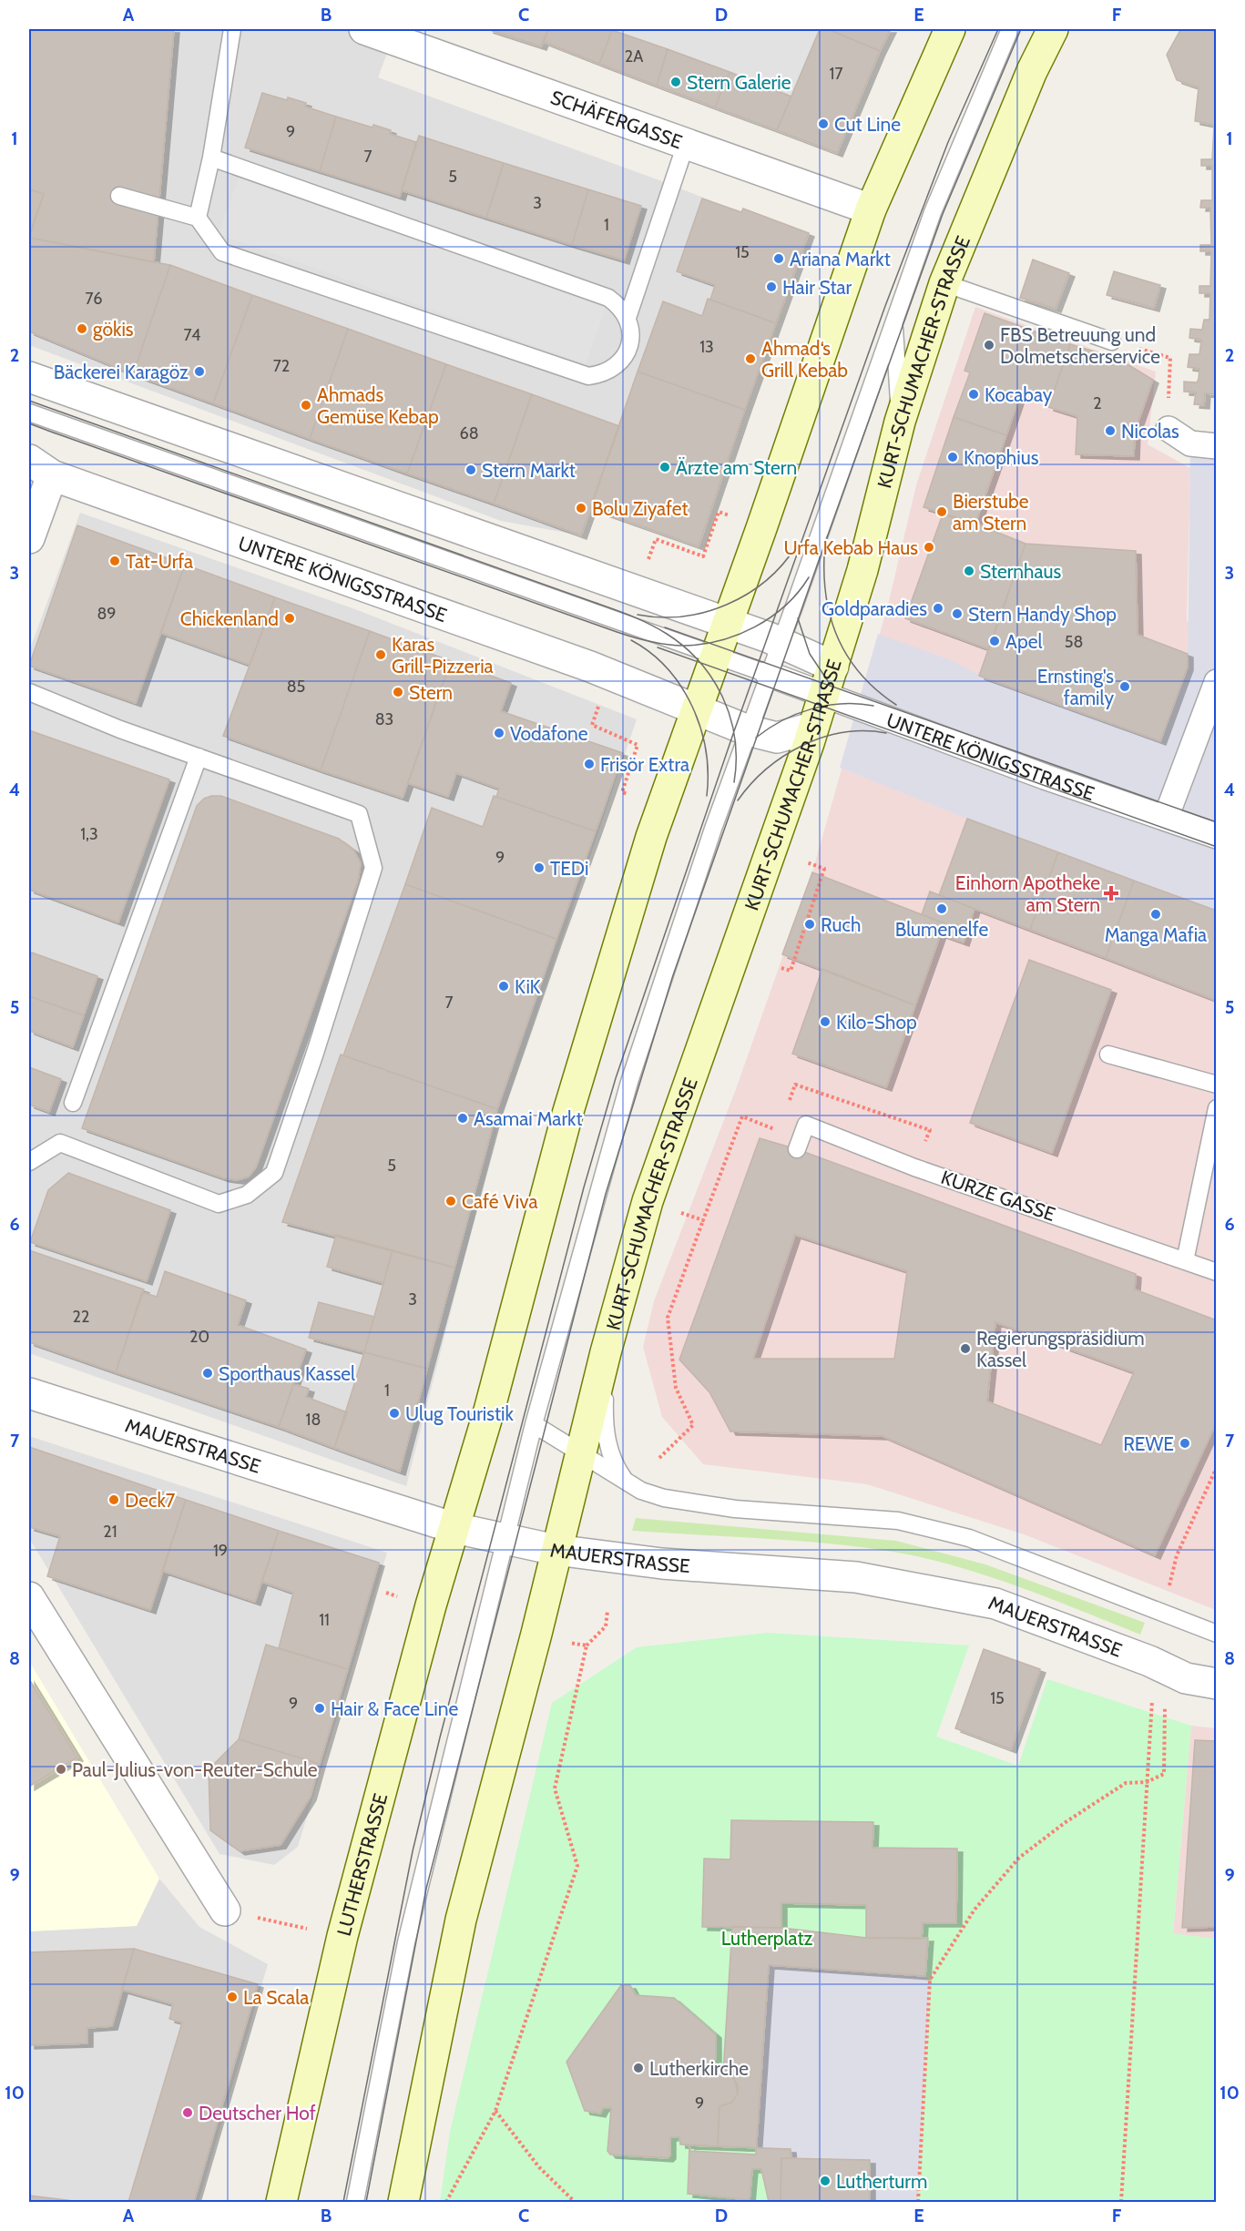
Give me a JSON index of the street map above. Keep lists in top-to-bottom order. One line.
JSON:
{"streets":{"main road":["KURT-SCHUMACHER-STRASSE","LUTHERSTRASSE"],"street":["SCHÄFERGASSE","UNTERE KÖNIGSSTRASSE","MAUERSTRASSE"],"lane":["KURZE GASSE"]},"crossings":[["KURT-SCHUMACHER-STRASSE","UNTERE KÖNIGSSTRASSE"],["KURT-SCHUMACHER-STRASSE","MAUERSTRASSE"],["MAUERSTRASSE","LUTHERSTRASSE"]],"parks":["Lutherplatz"],"places":{"other":["Stern Galerie","Cut Line","Ariana Markt","Hair Star","gökis","FBS Betreuung und Dolmetscherservice","Ahmad‘s Grill Kebab","Bäckerei Karagöz","Kocabay","Ahmads Gemüse Kebap","Nicolas","Knophius","Ärzte am Stern","Stern Markt","Bolu Ziyafet","Bierstube am Stern","Urfa Kebab Haus","Tat-Urfa","Sternhaus","Goldparadies","Stern Handy Shop","Chickenland","Apel","Karas Grill-Pizzeria","Ernsting's family","Stern","Vodafone","Frisör Extra","TEDi","Blumenelfe","Manga Mafia","Ruch","KiK","Kilo-Shop","Asamai Markt","Café Viva","Regierungspräsidium Kassel","Sporthaus Kassel","Ulug Touristik","REWE","Deck7","Hair & Face Line","Paul-Julius-von-Reuter-Schule","La Scala","Lutherkirche","Deutscher Hof","Lutherturm"],"health":["Einhorn Apotheke am Stern"]},"house_numbers":["2A","17","9","7","5","3","1","15","76","74","13","72","2","68","89","58","85","83","1,3","9","7","5","3","22","20","1","18","21","19","11","15","9","9"],"grid":{"columns":["A","B","C","D","E","F"],"rows":["1","2","3","4","5","6","7","8","9","10"]}}
